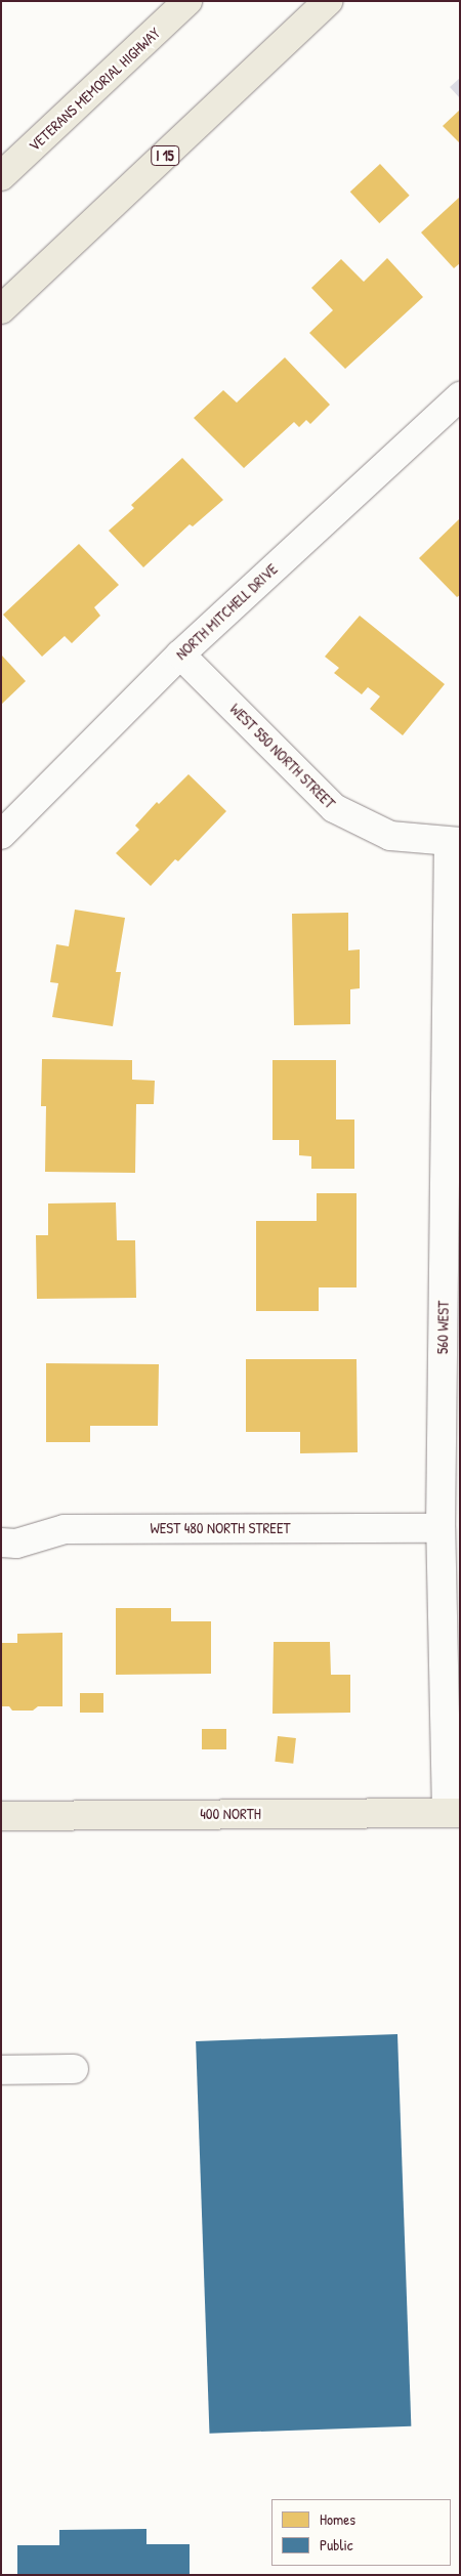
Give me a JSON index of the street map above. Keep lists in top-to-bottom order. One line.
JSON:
{"streets":{"main road":["VETERANS MEMORIAL HIGHWAY","I 15","400 NORTH"],"street":["NORTH MITCHELL DRIVE","WEST 550 NORTH STREET","560 WEST","WEST 480 NORTH STREET"]},"crossings":[["NORTH MITCHELL DRIVE","WEST 550 NORTH STREET"],["WEST 550 NORTH STREET","560 WEST"],["560 WEST","WEST 480 NORTH STREET"],["560 WEST","400 NORTH"]],"legend":["Homes","Public"]}
